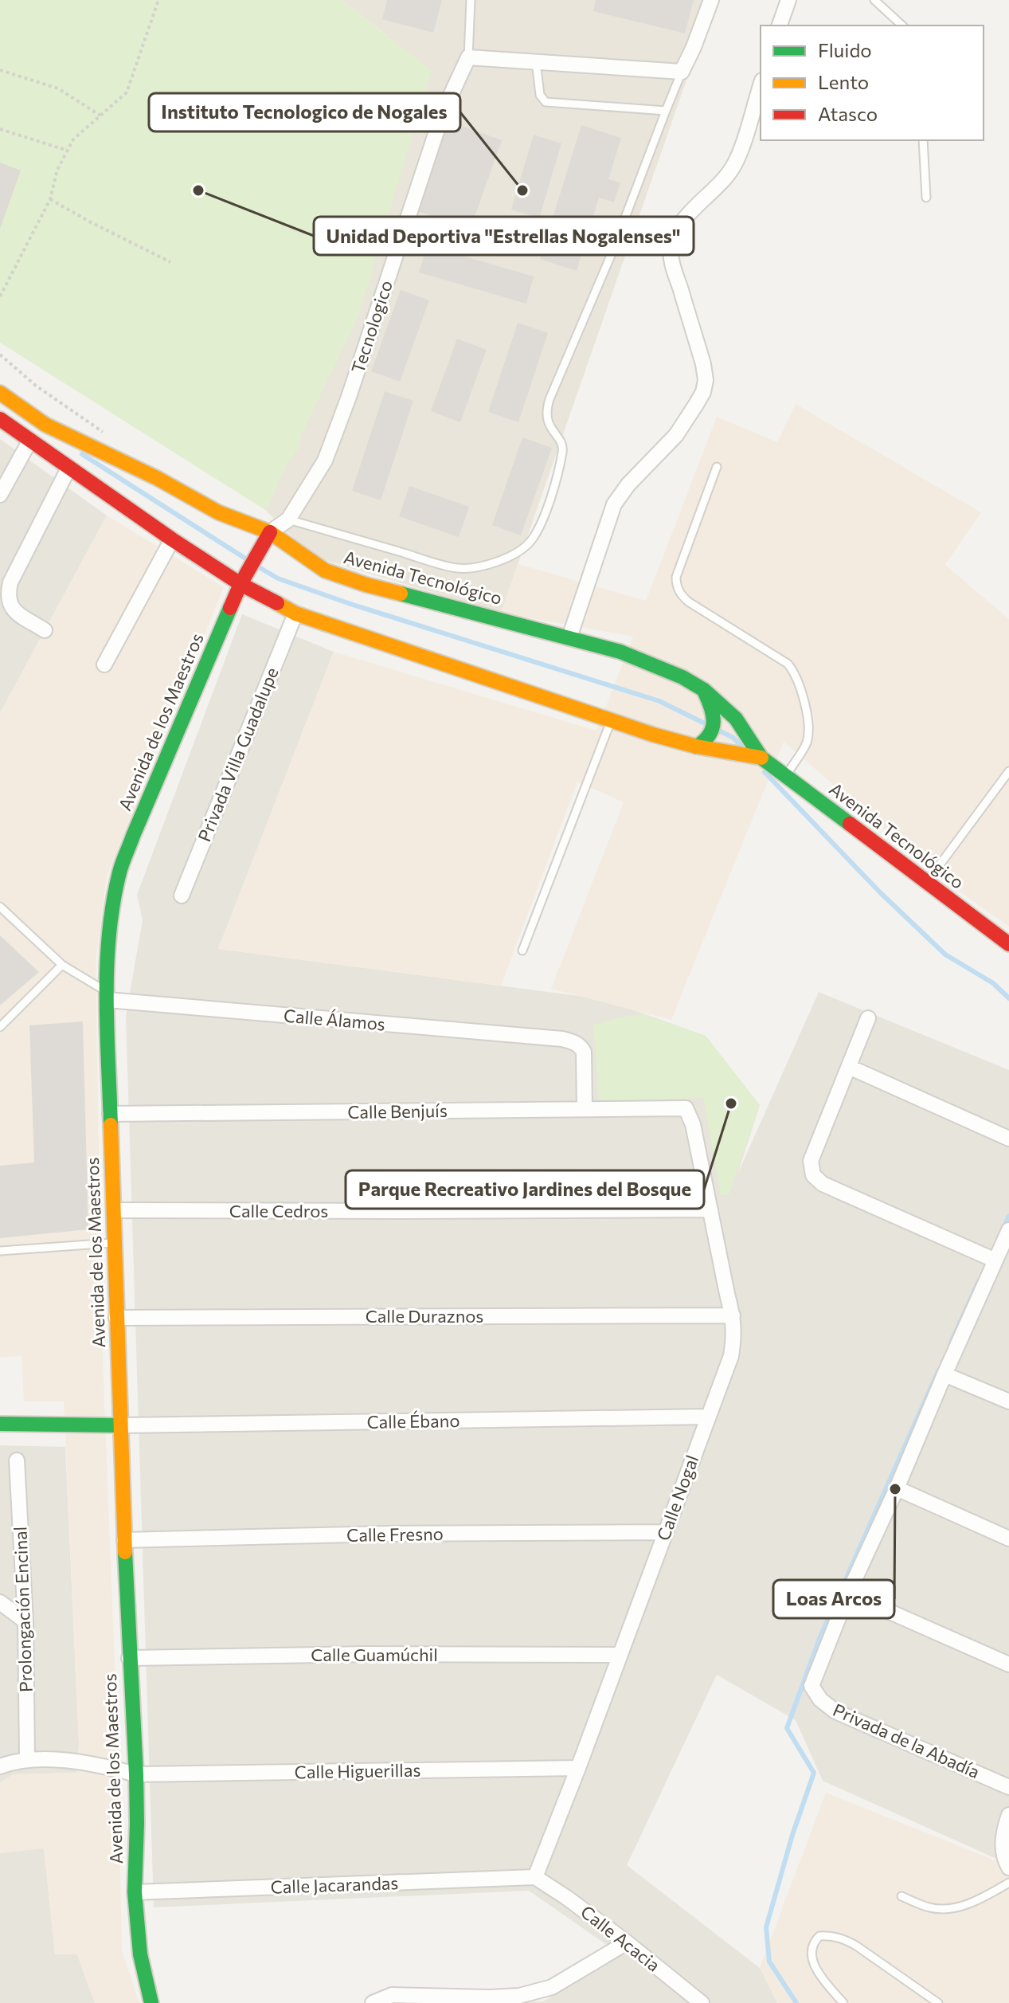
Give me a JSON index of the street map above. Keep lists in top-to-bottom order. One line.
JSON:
{"streets":{"main road":["Avenida Tecnológico","Avenida de los Maestros"],"street":["Tecnologico","Privada Villa Guadalupe","Calle Álamos","Calle Benjuís","Calle Cedros","Calle Duraznos","Calle Ébano","Calle Nogal","Calle Fresno","Prolongación Encinal","Calle Guamúchil","Privada de la Abadía","Calle Higuerillas","Calle Jacarandas","Calle Acacia"]},"crossings":[["Tecnologico","Avenida Tecnológico"],["Tecnologico","Avenida de los Maestros"],["Avenida Tecnológico","Avenida de los Maestros"],["Avenida Tecnológico","Privada Villa Guadalupe"],["Avenida de los Maestros","Calle Álamos"],["Avenida de los Maestros","Calle Benjuís"],["Avenida de los Maestros","Calle Cedros"],["Avenida de los Maestros","Calle Duraznos"],["Avenida de los Maestros","Calle Ébano"],["Avenida de los Maestros","Calle Fresno"],["Avenida de los Maestros","Calle Guamúchil"],["Avenida de los Maestros","Calle Higuerillas"],["Avenida de los Maestros","Calle Jacarandas"],["Calle Álamos","Calle Benjuís"],["Calle Benjuís","Calle Nogal"],["Calle Cedros","Calle Nogal"],["Calle Duraznos","Calle Nogal"],["Calle Ébano","Calle Nogal"],["Calle Nogal","Calle Fresno"],["Calle Nogal","Calle Guamúchil"],["Calle Nogal","Calle Higuerillas"],["Calle Nogal","Calle Jacarandas"],["Calle Nogal","Calle Acacia"],["Prolongación Encinal","Calle Higuerillas"],["Calle Jacarandas","Calle Acacia"]],"places":["Unidad Deportiva \"Estrellas Nogalenses\"","Instituto Tecnologico de Nogales","Parque Recreativo Jardines del Bosque","Loas Arcos"],"legend":["Fluido","Lento","Atasco"]}
